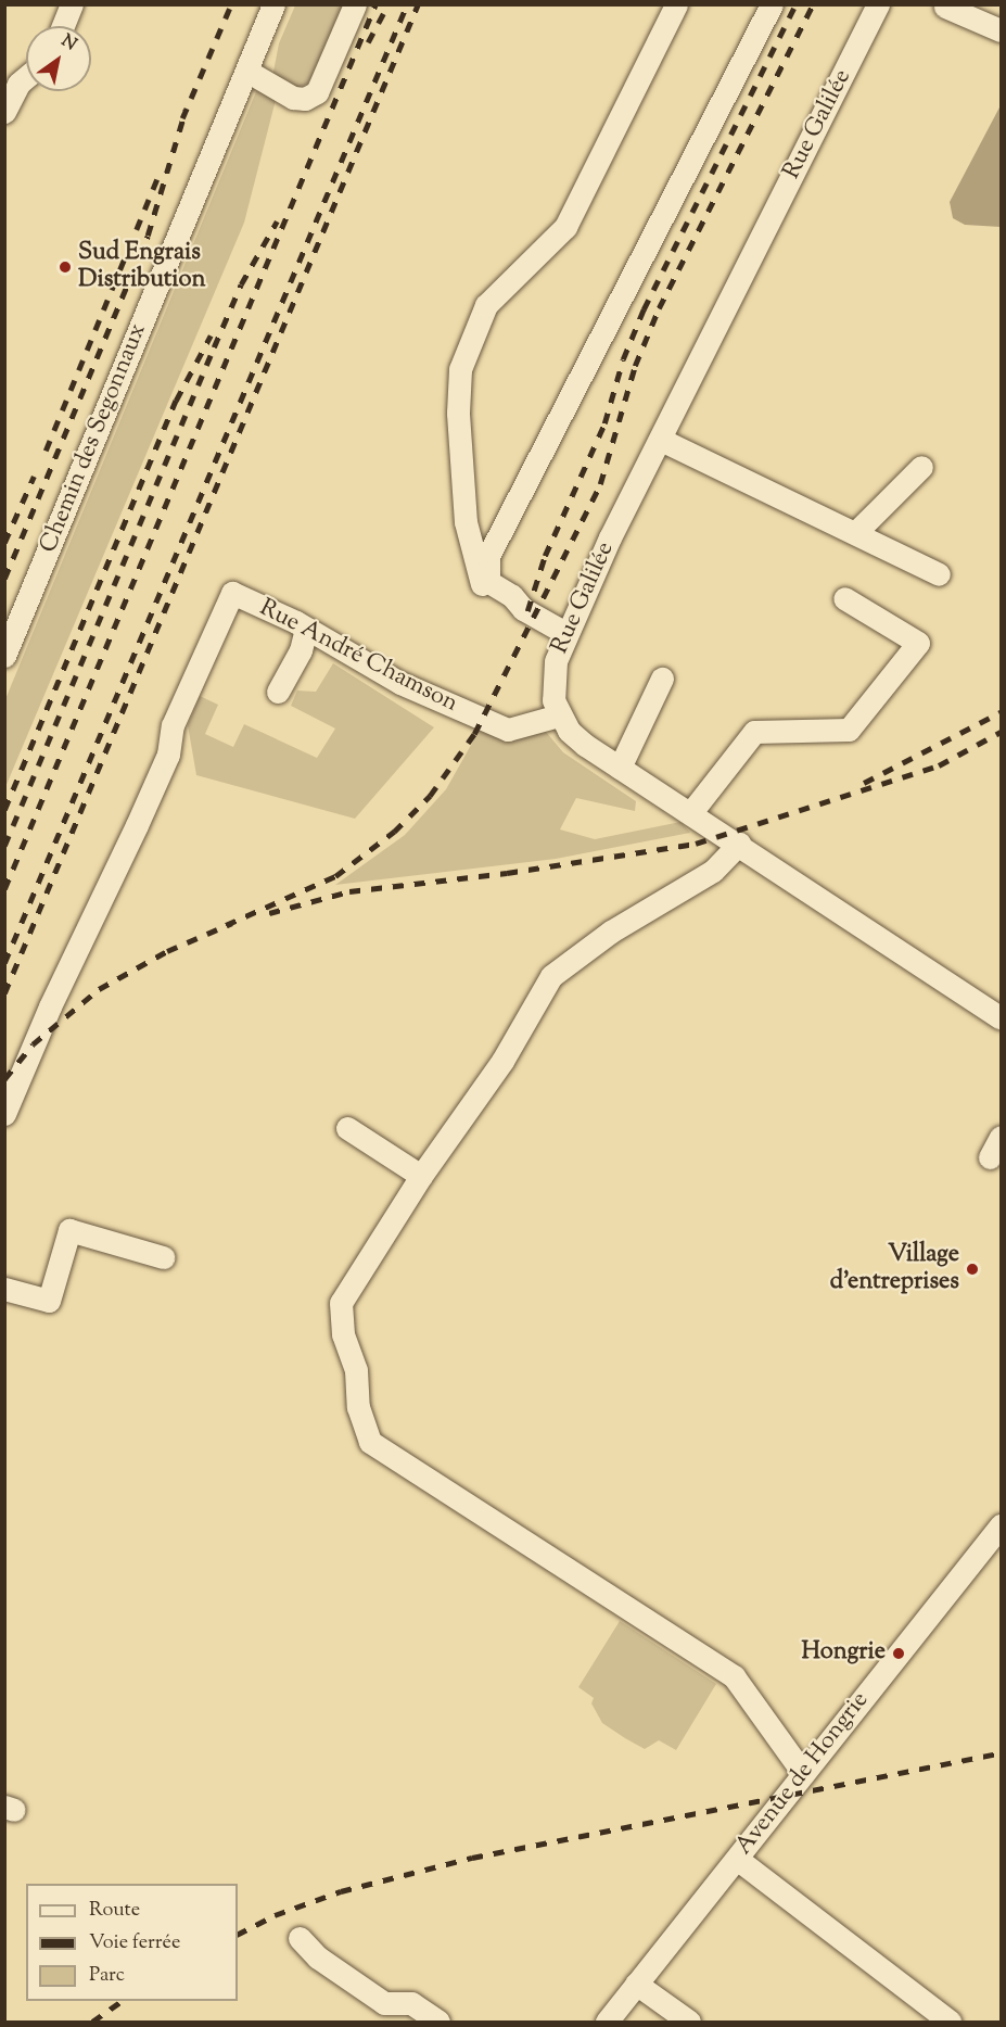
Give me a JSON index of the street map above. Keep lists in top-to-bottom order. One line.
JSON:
{"streets":{"street":["Rue Galilée","Chemin des Segonnaux","Rue André Chamson","Avenue de Hongrie"]},"crossings":[["Rue Galilée","Rue André Chamson"]],"places":["Sud Engrais Distribution","Village d'entreprises","Hongrie"],"legend":["Route","Voie ferrée","Parc"],"north":"top right"}
